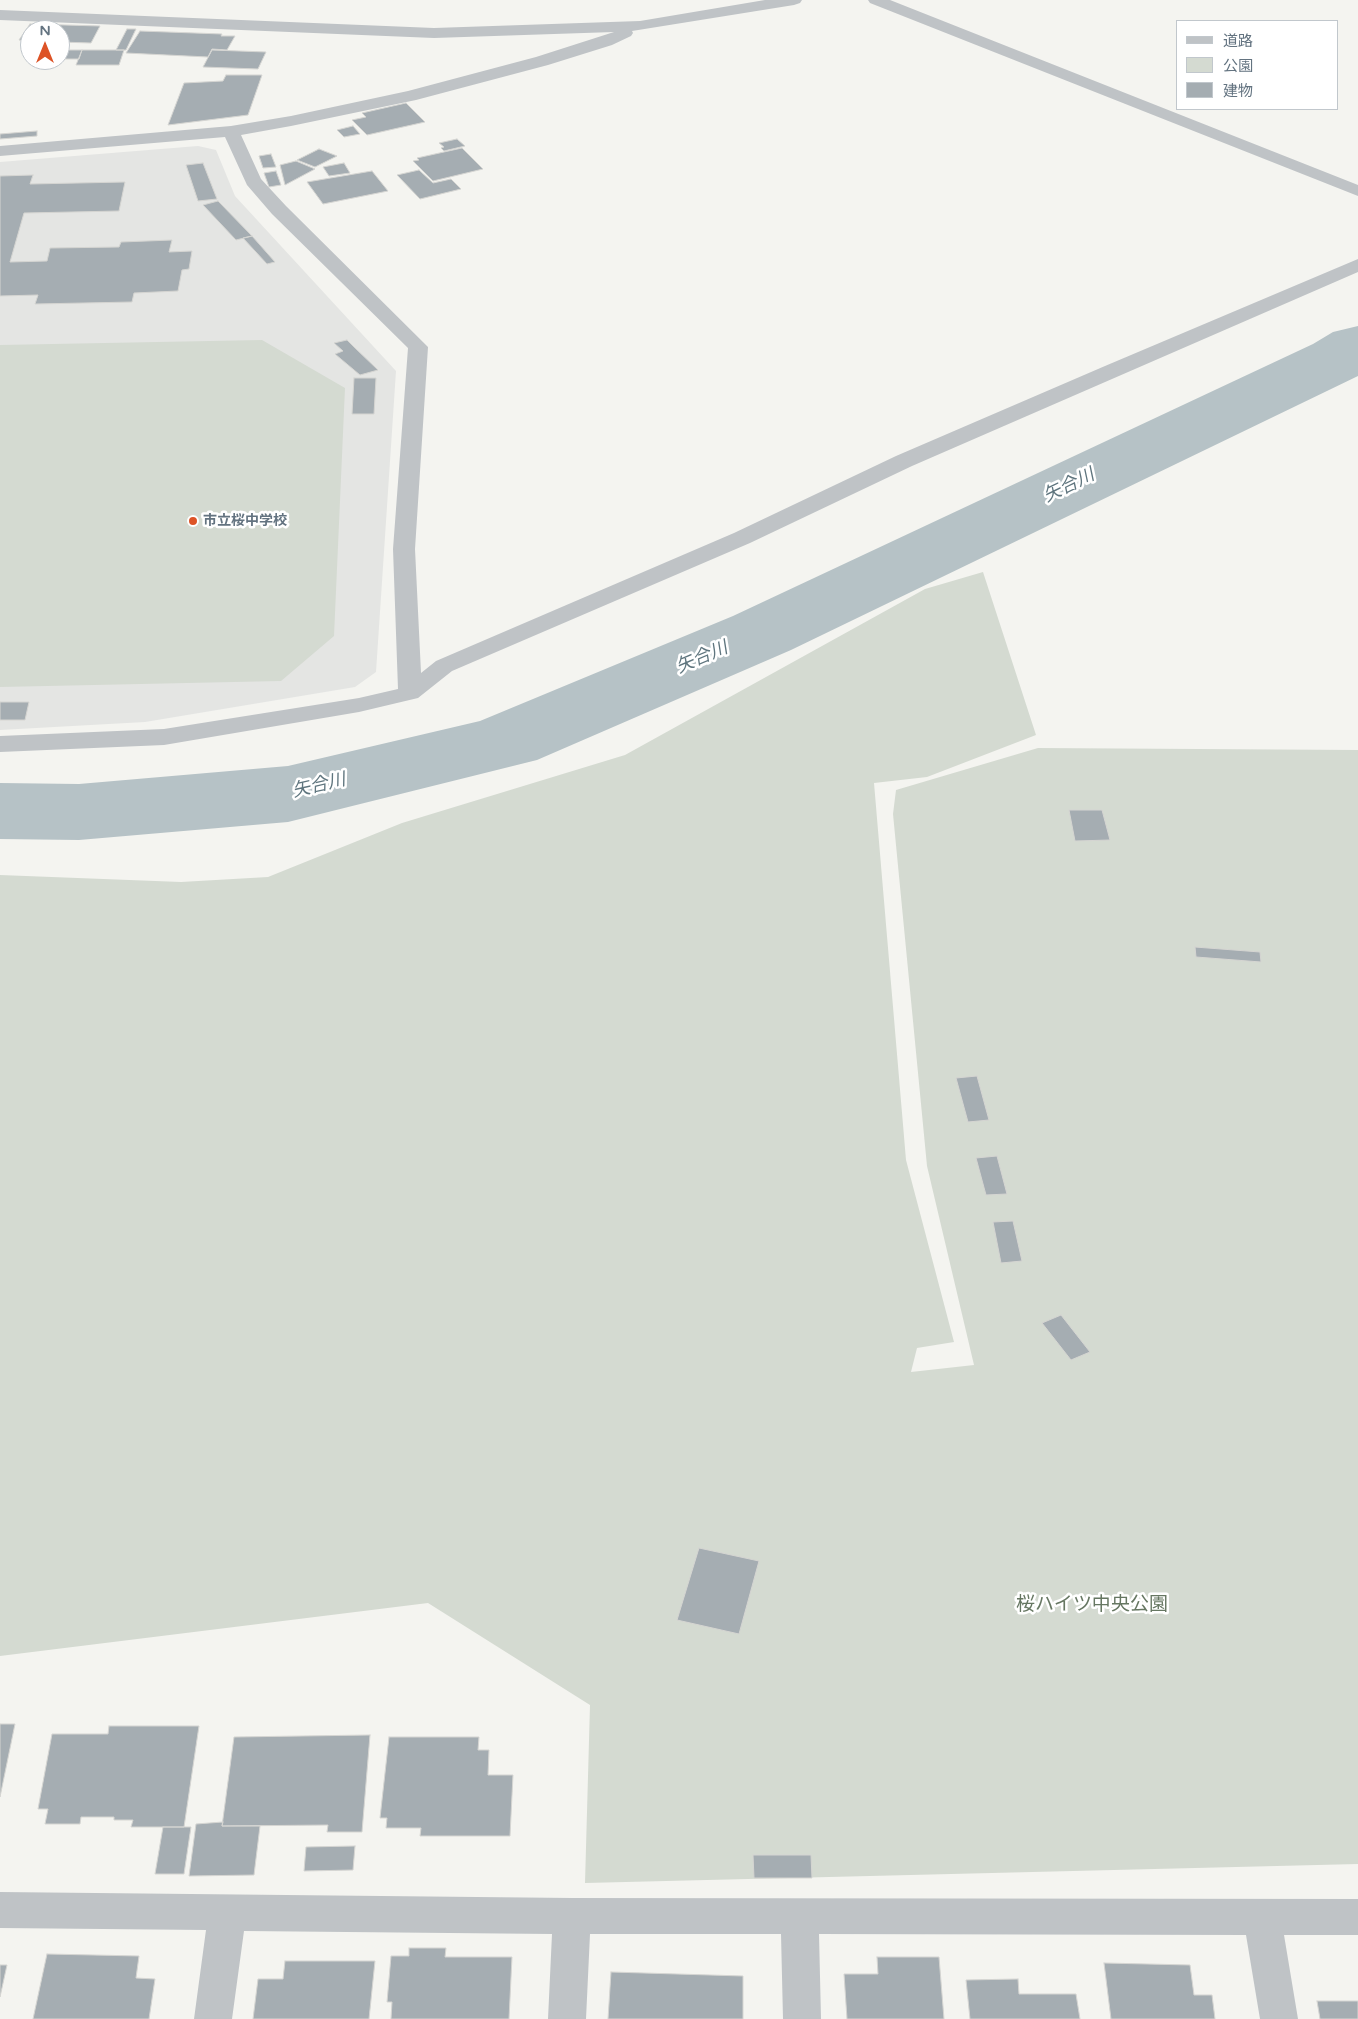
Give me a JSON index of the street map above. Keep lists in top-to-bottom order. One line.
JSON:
{"water":["矢合川"],"parks":["桜ハイツ中央公園"],"places":["市立桜中学校"],"legend":["道路","公園","建物"],"north":"top"}
